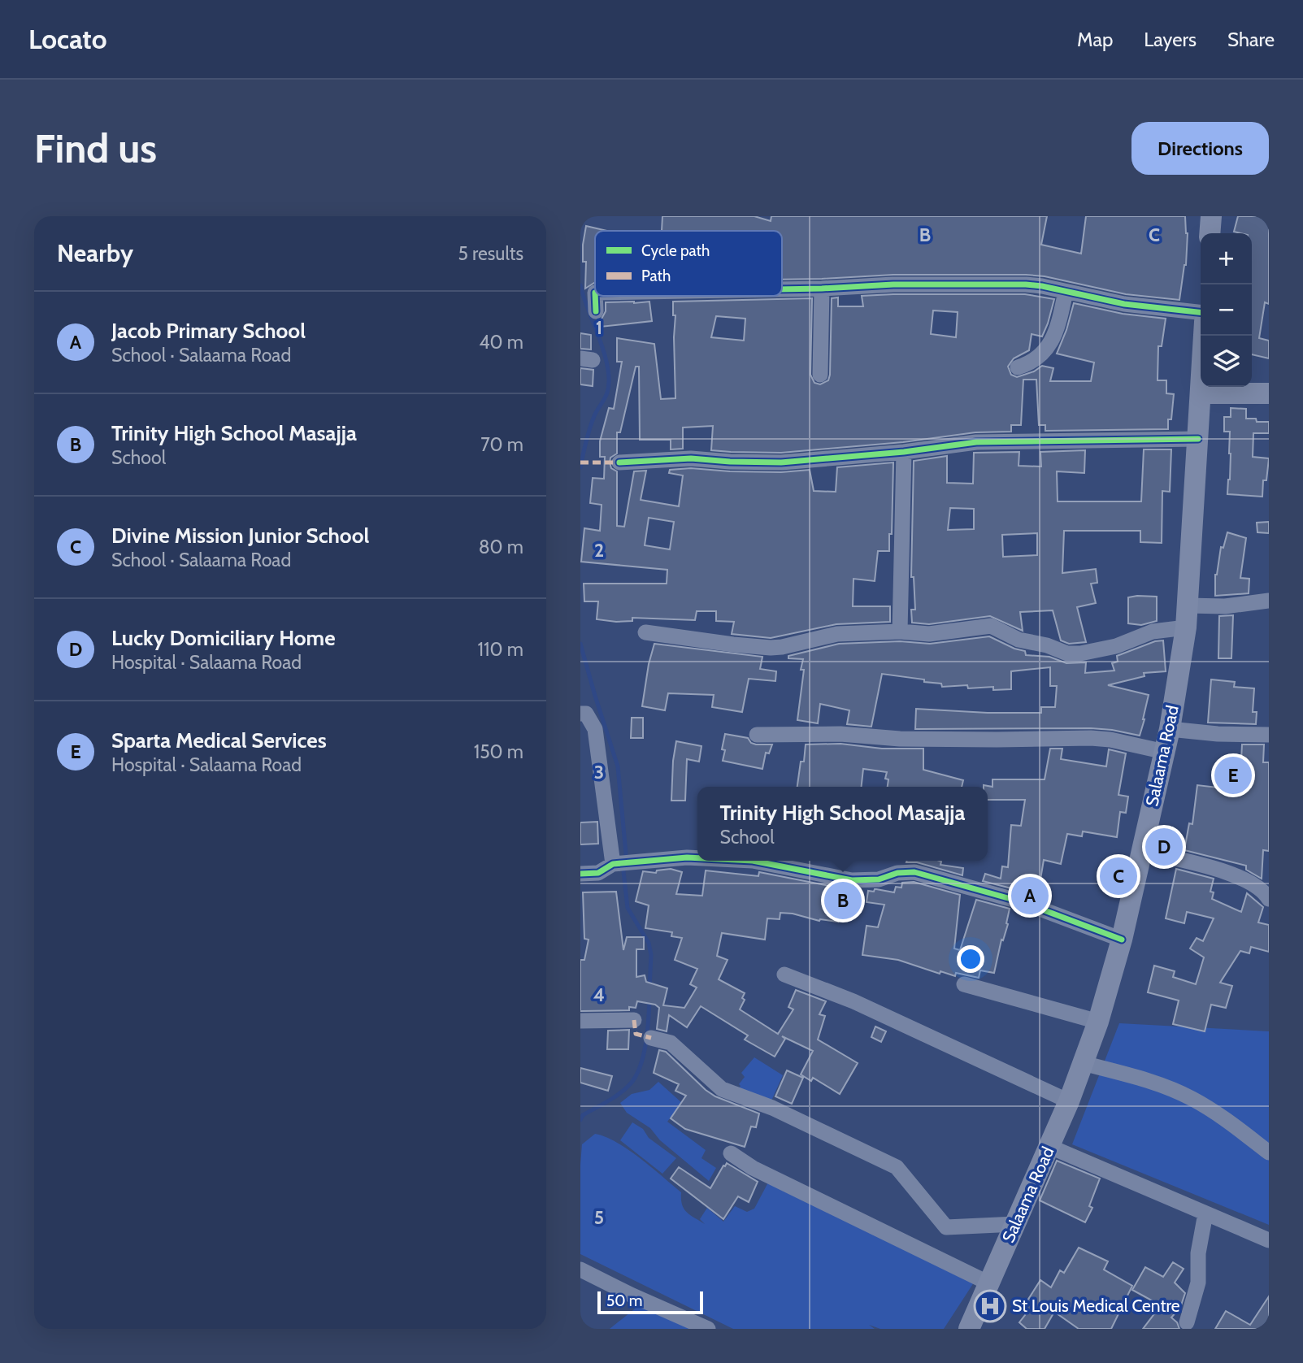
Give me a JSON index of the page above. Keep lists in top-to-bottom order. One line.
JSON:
{"streets":{"main road":["Salaama Road"]},"places":{"hospital":["St Louis Medical Centre"]},"legend":["Cycle path","Path"],"scale_bar":"50 m","page":{"header":"Locato","nav":["Map","Layers","Share"],"buttons":"Directions","title":"Find us","heading":["Nearby","5 results"],"map_buttons":["+","−"],"list":[{"mark":"A","name":"Jacob Primary School","note":"School · Salaama Road","value":"40 m"},{"mark":"B","name":"Trinity High School Masajja","note":"School","value":"70 m"},{"mark":"C","name":"Divine Mission Junior School","note":"School · Salaama Road","value":"80 m"},{"mark":"D","name":"Lucky Domiciliary Home","note":"Hospital · Salaama Road","value":"110 m"},{"mark":"E","name":"Sparta Medical Services","note":"Hospital · Salaama Road","value":"150 m"}],"pins":["E","D","C","A","B"],"popup":["Trinity High School Masajja","School"],"scale":"50 m"},"grid":{"columns":["B","C"],"rows":["1","2","3","4","5"]}}
